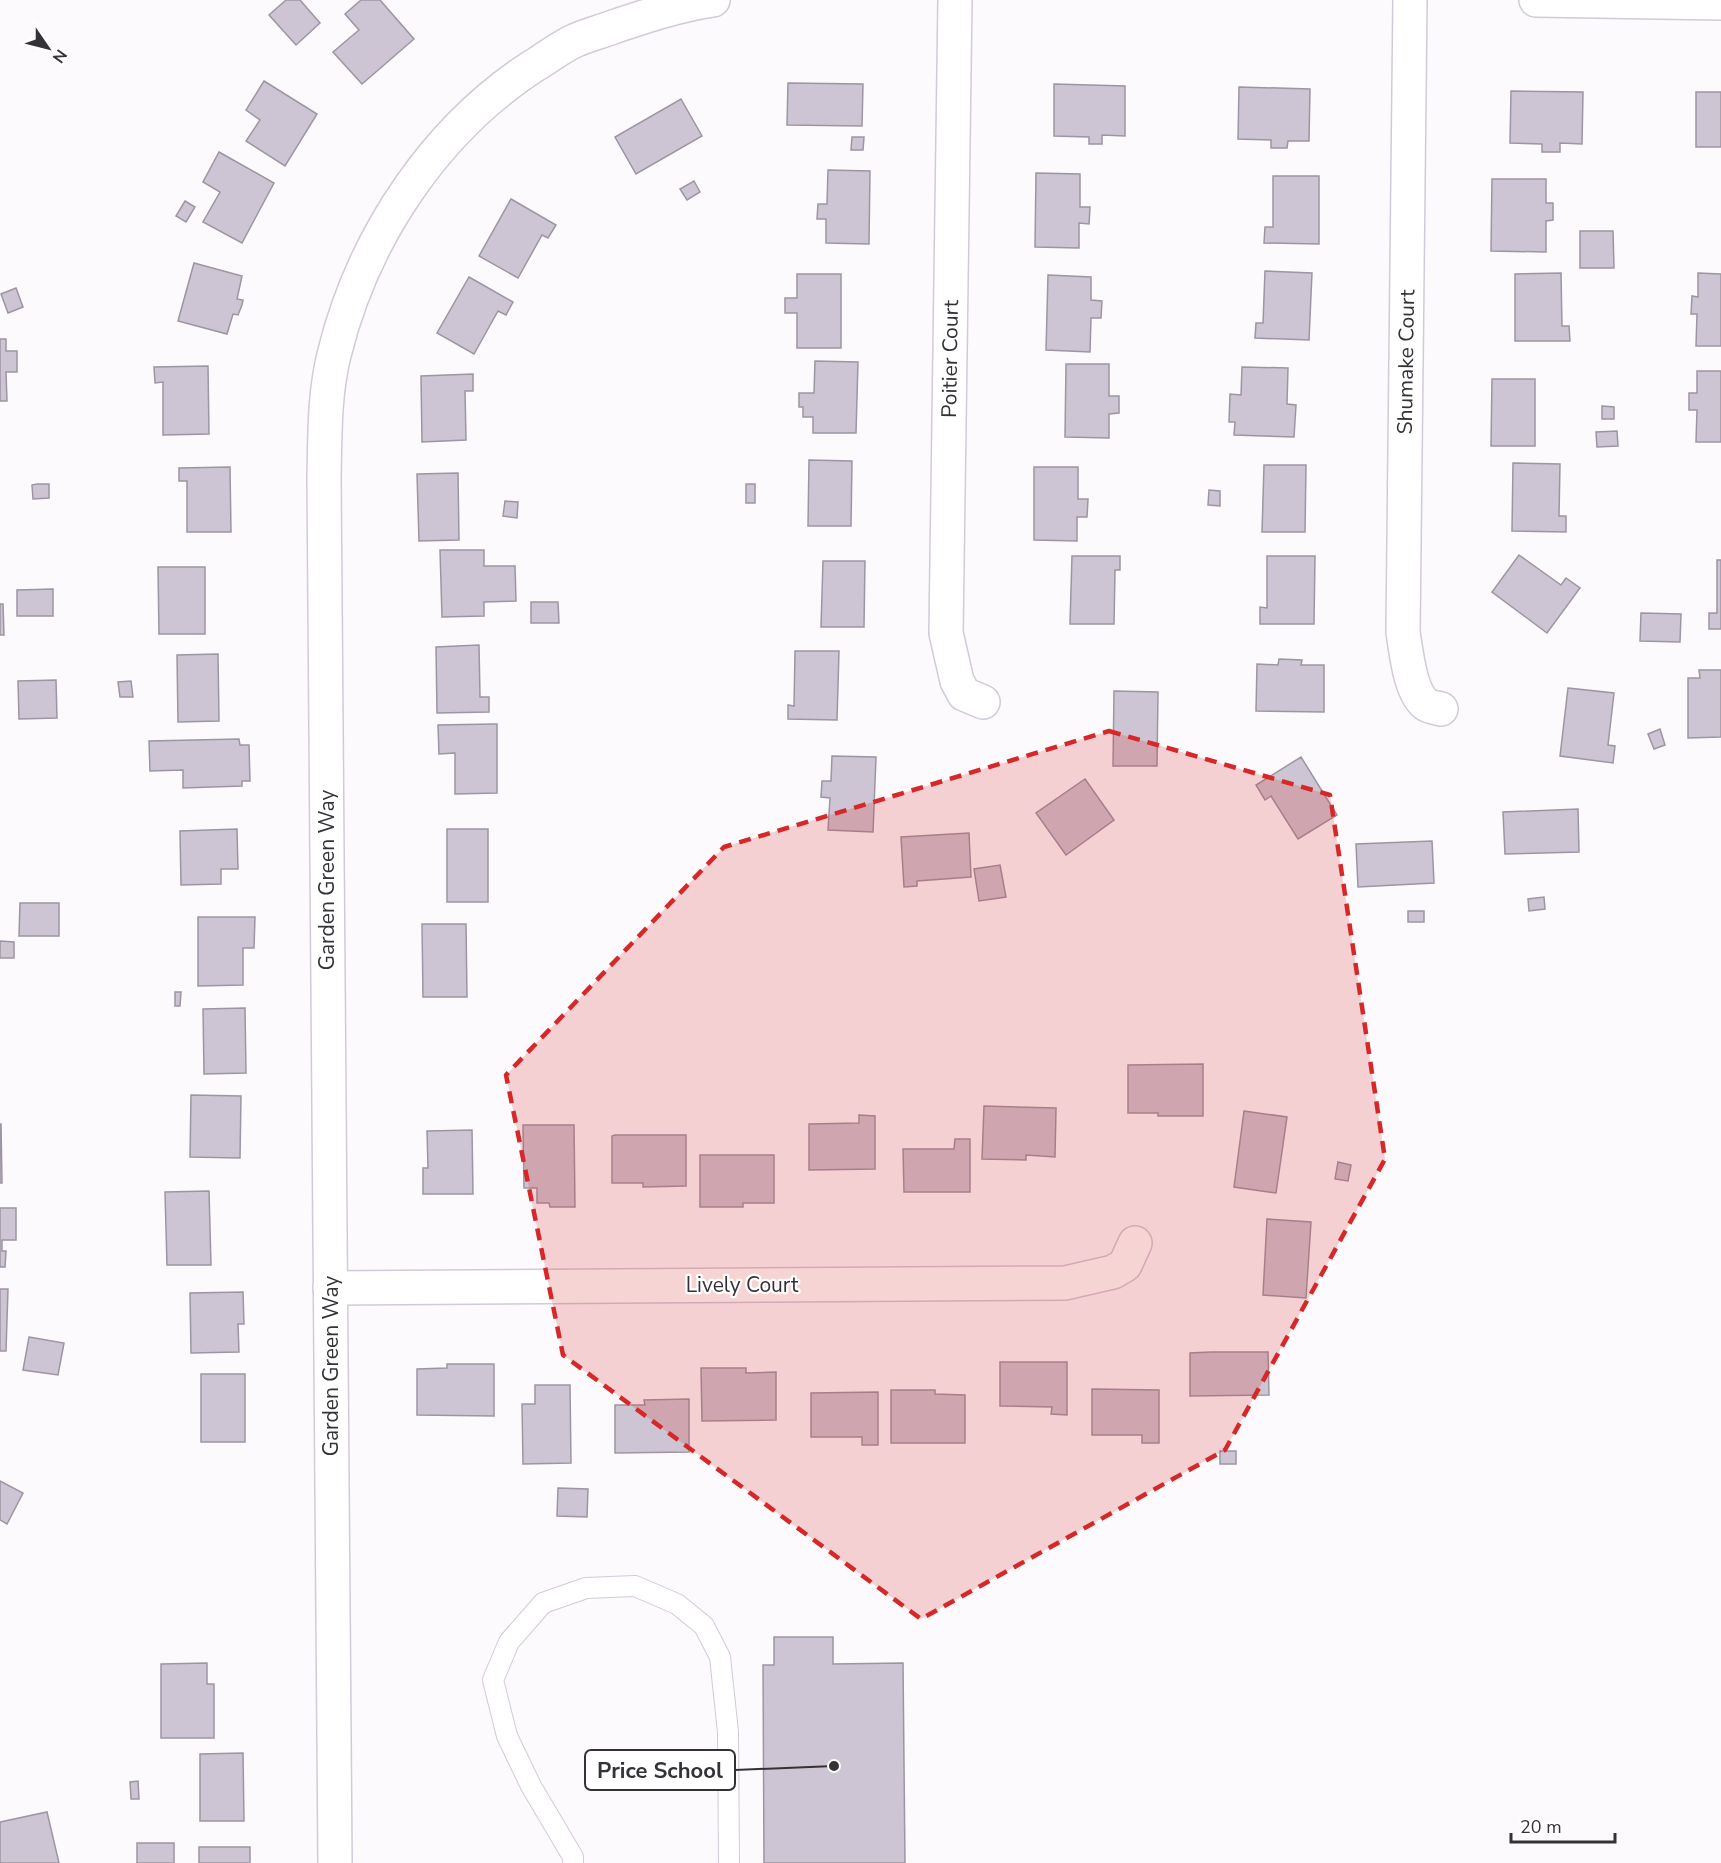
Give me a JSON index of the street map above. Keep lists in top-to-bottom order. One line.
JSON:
{"streets":{"street":["Poitier Court","Shumake Court","Garden Green Way","Lively Court"]},"crossings":[["Garden Green Way","Lively Court"]],"places":["Price School"],"scale_bar":"20 m","north":"bottom right"}
